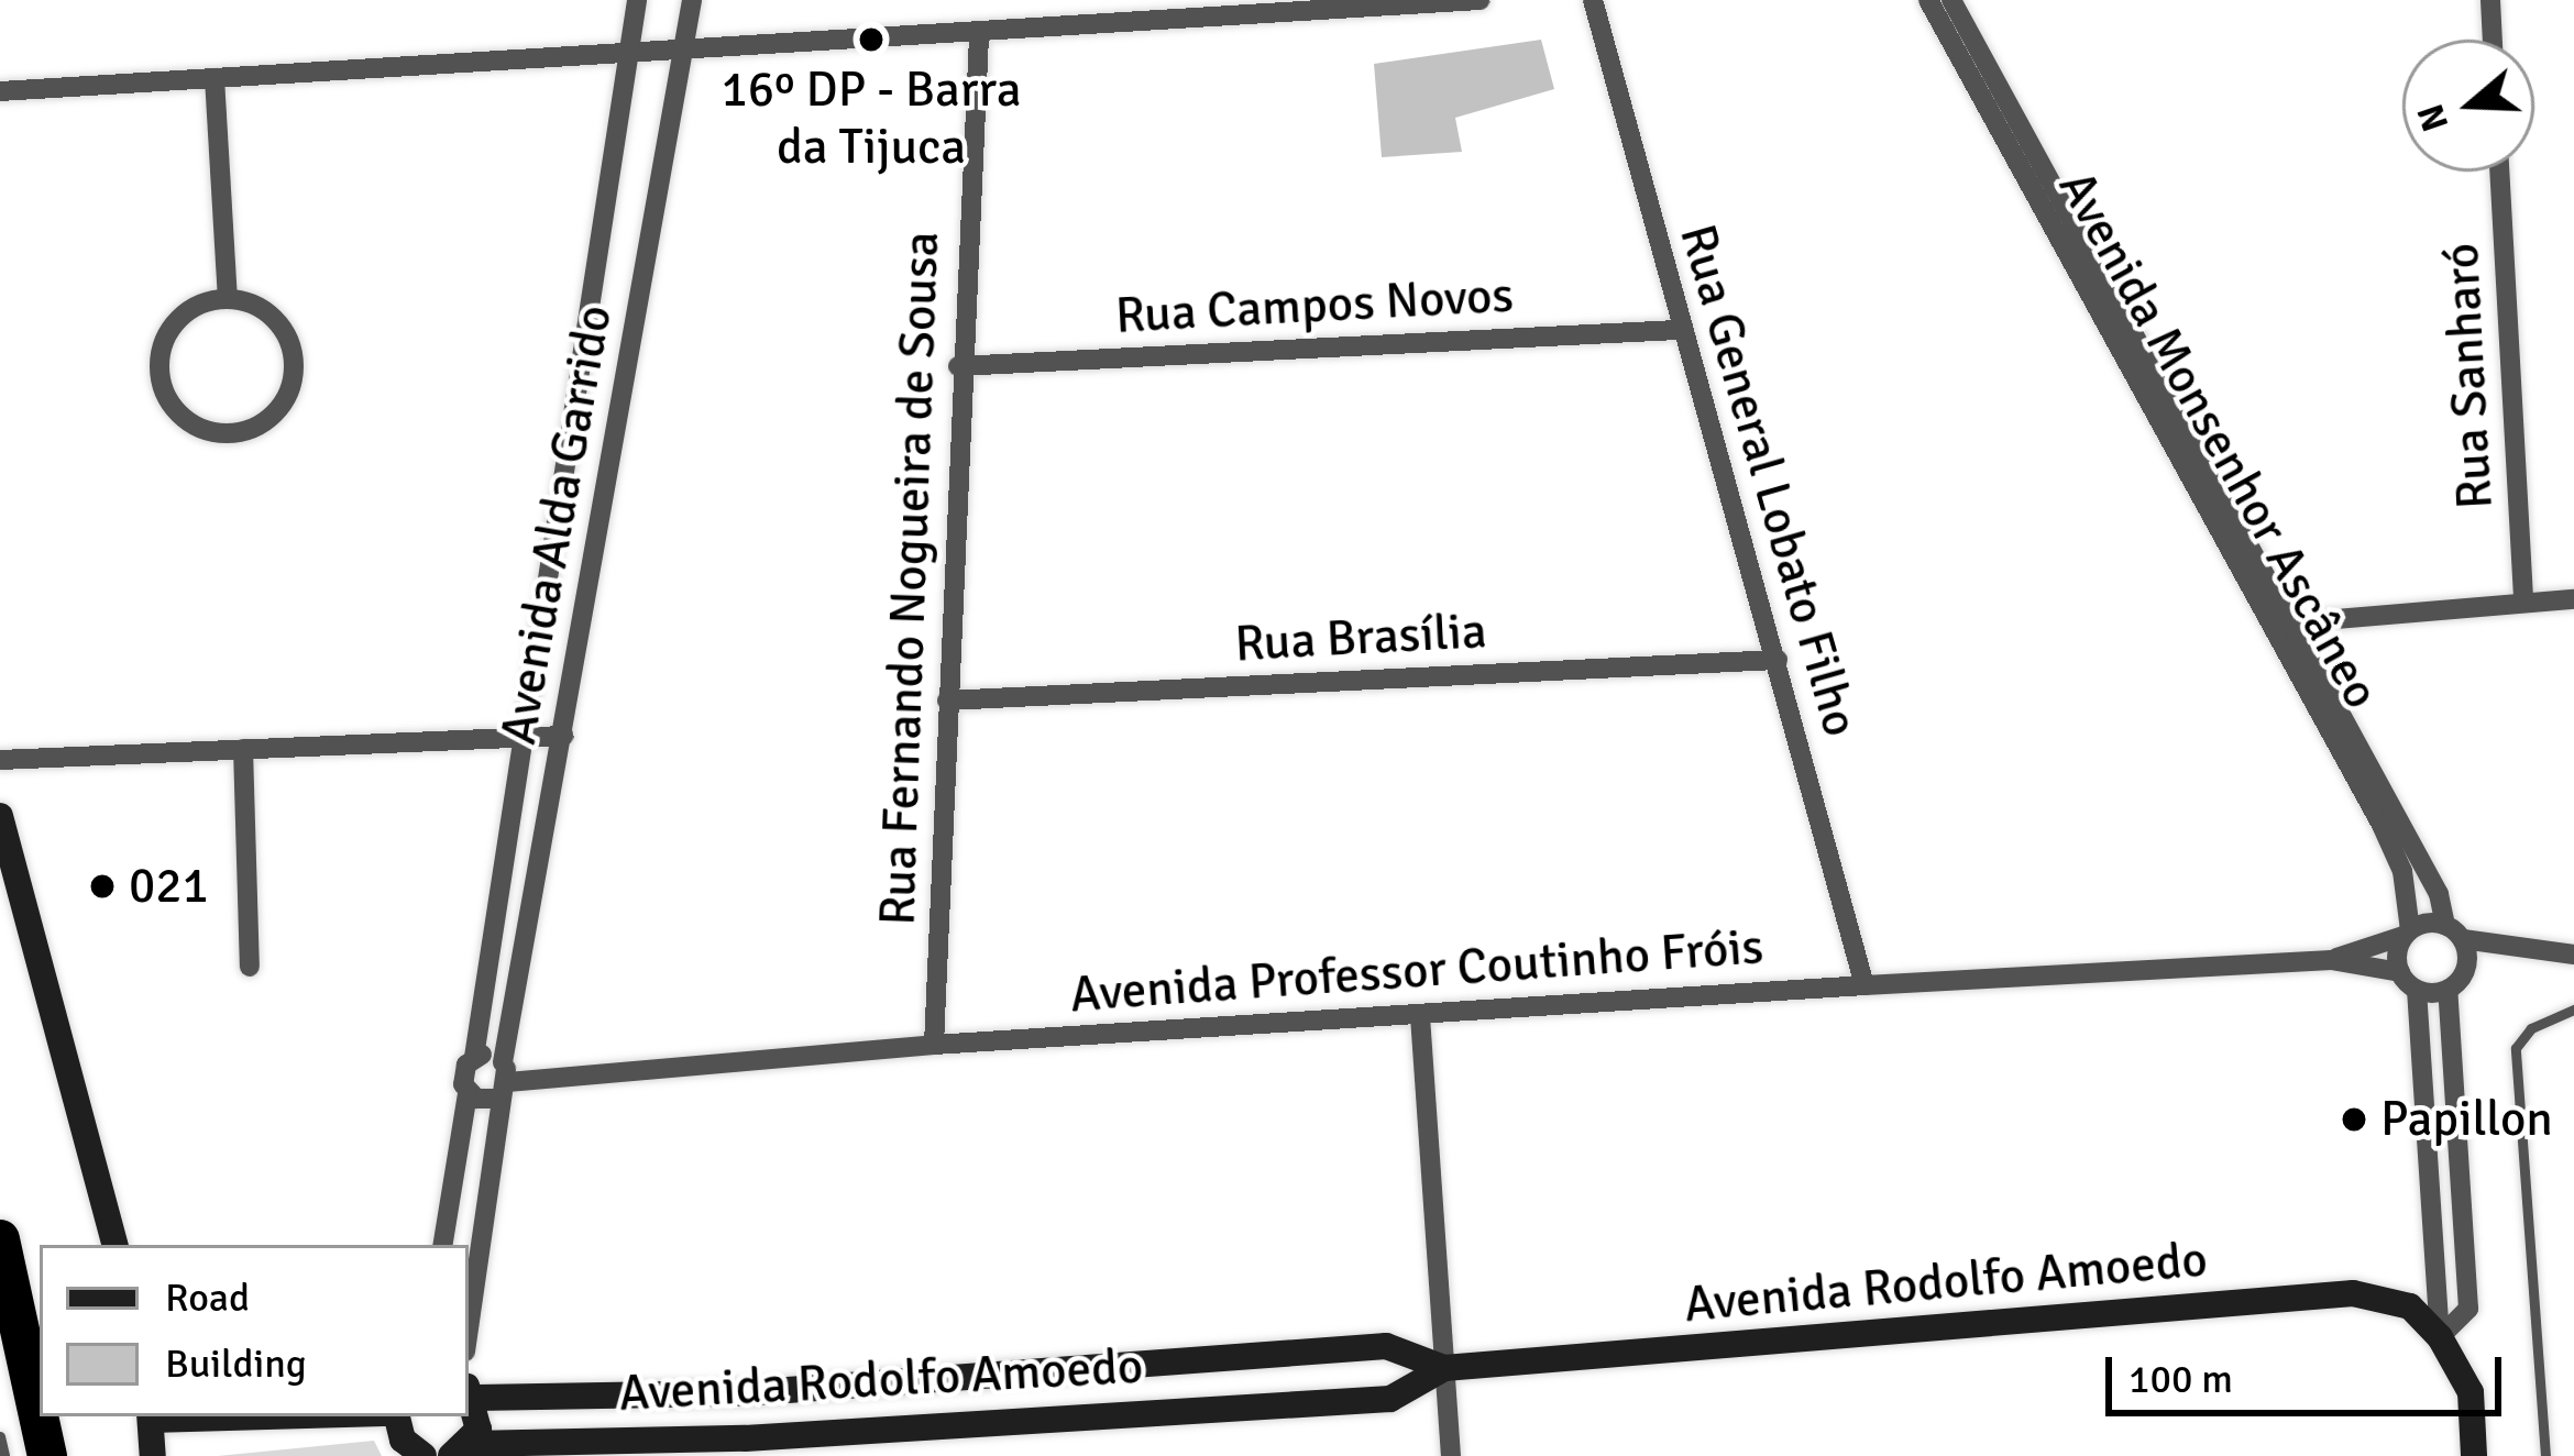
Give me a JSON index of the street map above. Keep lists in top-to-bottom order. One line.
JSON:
{"streets":{"street":["Rua Campos Novos","Rua Sanharó","Avenida Monsenhor Ascâneo","Rua General Lobato Filho","Avenida Alda Garrido","Rua Fernando Nogueira de Sousa","Rua Brasília","Avenida Professor Coutinho Fróis","Avenida Rodolfo Amoedo"]},"crossings":[["Rua Campos Novos","Rua General Lobato Filho"],["Rua Campos Novos","Rua Fernando Nogueira de Sousa"],["Avenida Monsenhor Ascâneo","Avenida Professor Coutinho Fróis"],["Rua General Lobato Filho","Rua Brasília"],["Rua General Lobato Filho","Avenida Professor Coutinho Fróis"],["Avenida Alda Garrido","Avenida Professor Coutinho Fróis"],["Rua Fernando Nogueira de Sousa","Rua Brasília"],["Rua Fernando Nogueira de Sousa","Avenida Professor Coutinho Fróis"]],"places":["16º DP - Barra da Tijuca","021","Papillon"],"legend":["Road","Building"],"scale_bar":"100 m","north":"left"}
